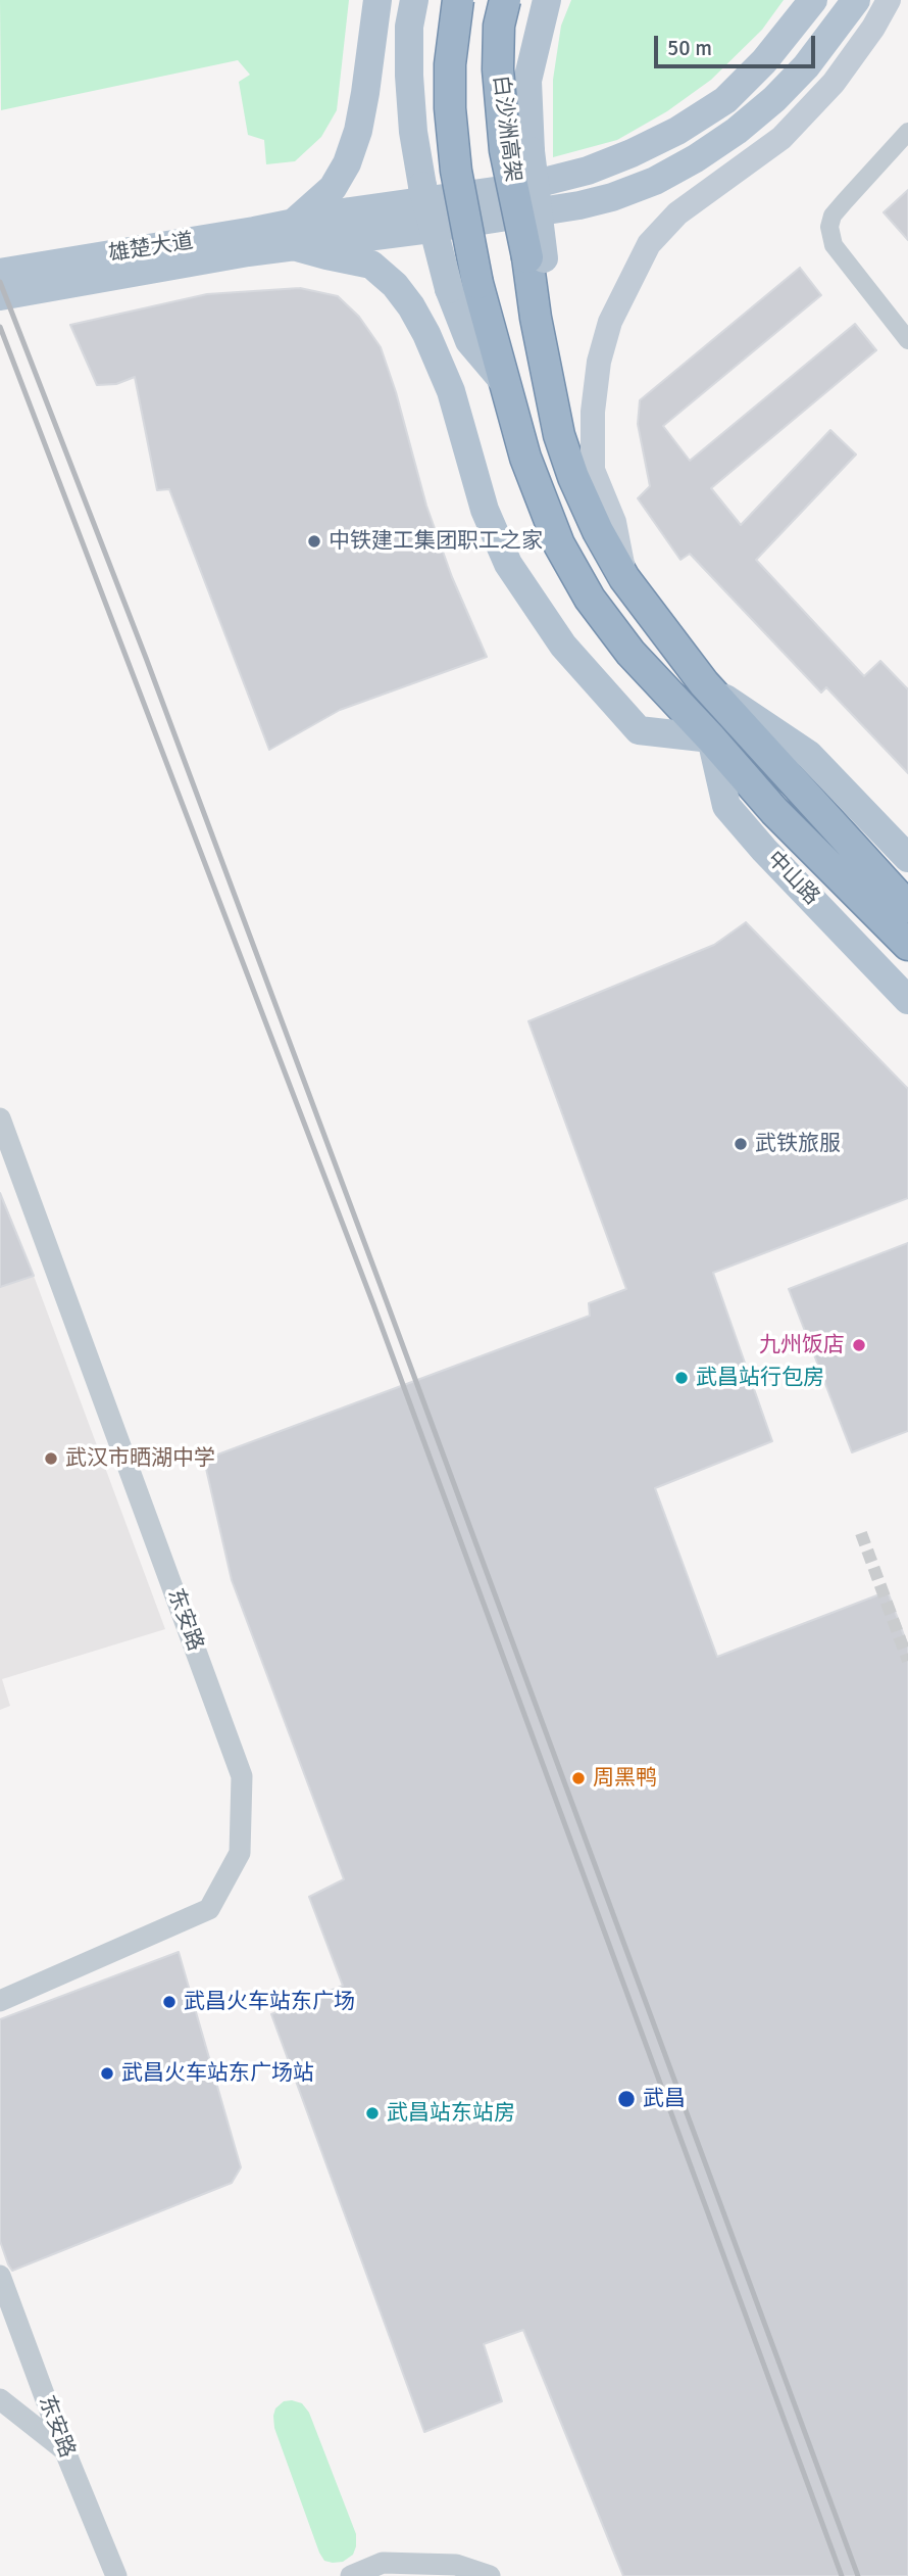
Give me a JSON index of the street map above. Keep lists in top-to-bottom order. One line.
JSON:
{"streets":{"highway":["白沙洲高架"],"main road":["雄楚大道","中山路"],"street":["东安路"]},"places":["中铁建工集团职工之家","武铁旅服","九州饭店","武昌站行包房","武汉市晒湖中学","周黑鸭","武昌火车站东广场","武昌火车站东广场站","武昌","武昌站东站房"],"scale_bar":"50 m"}
